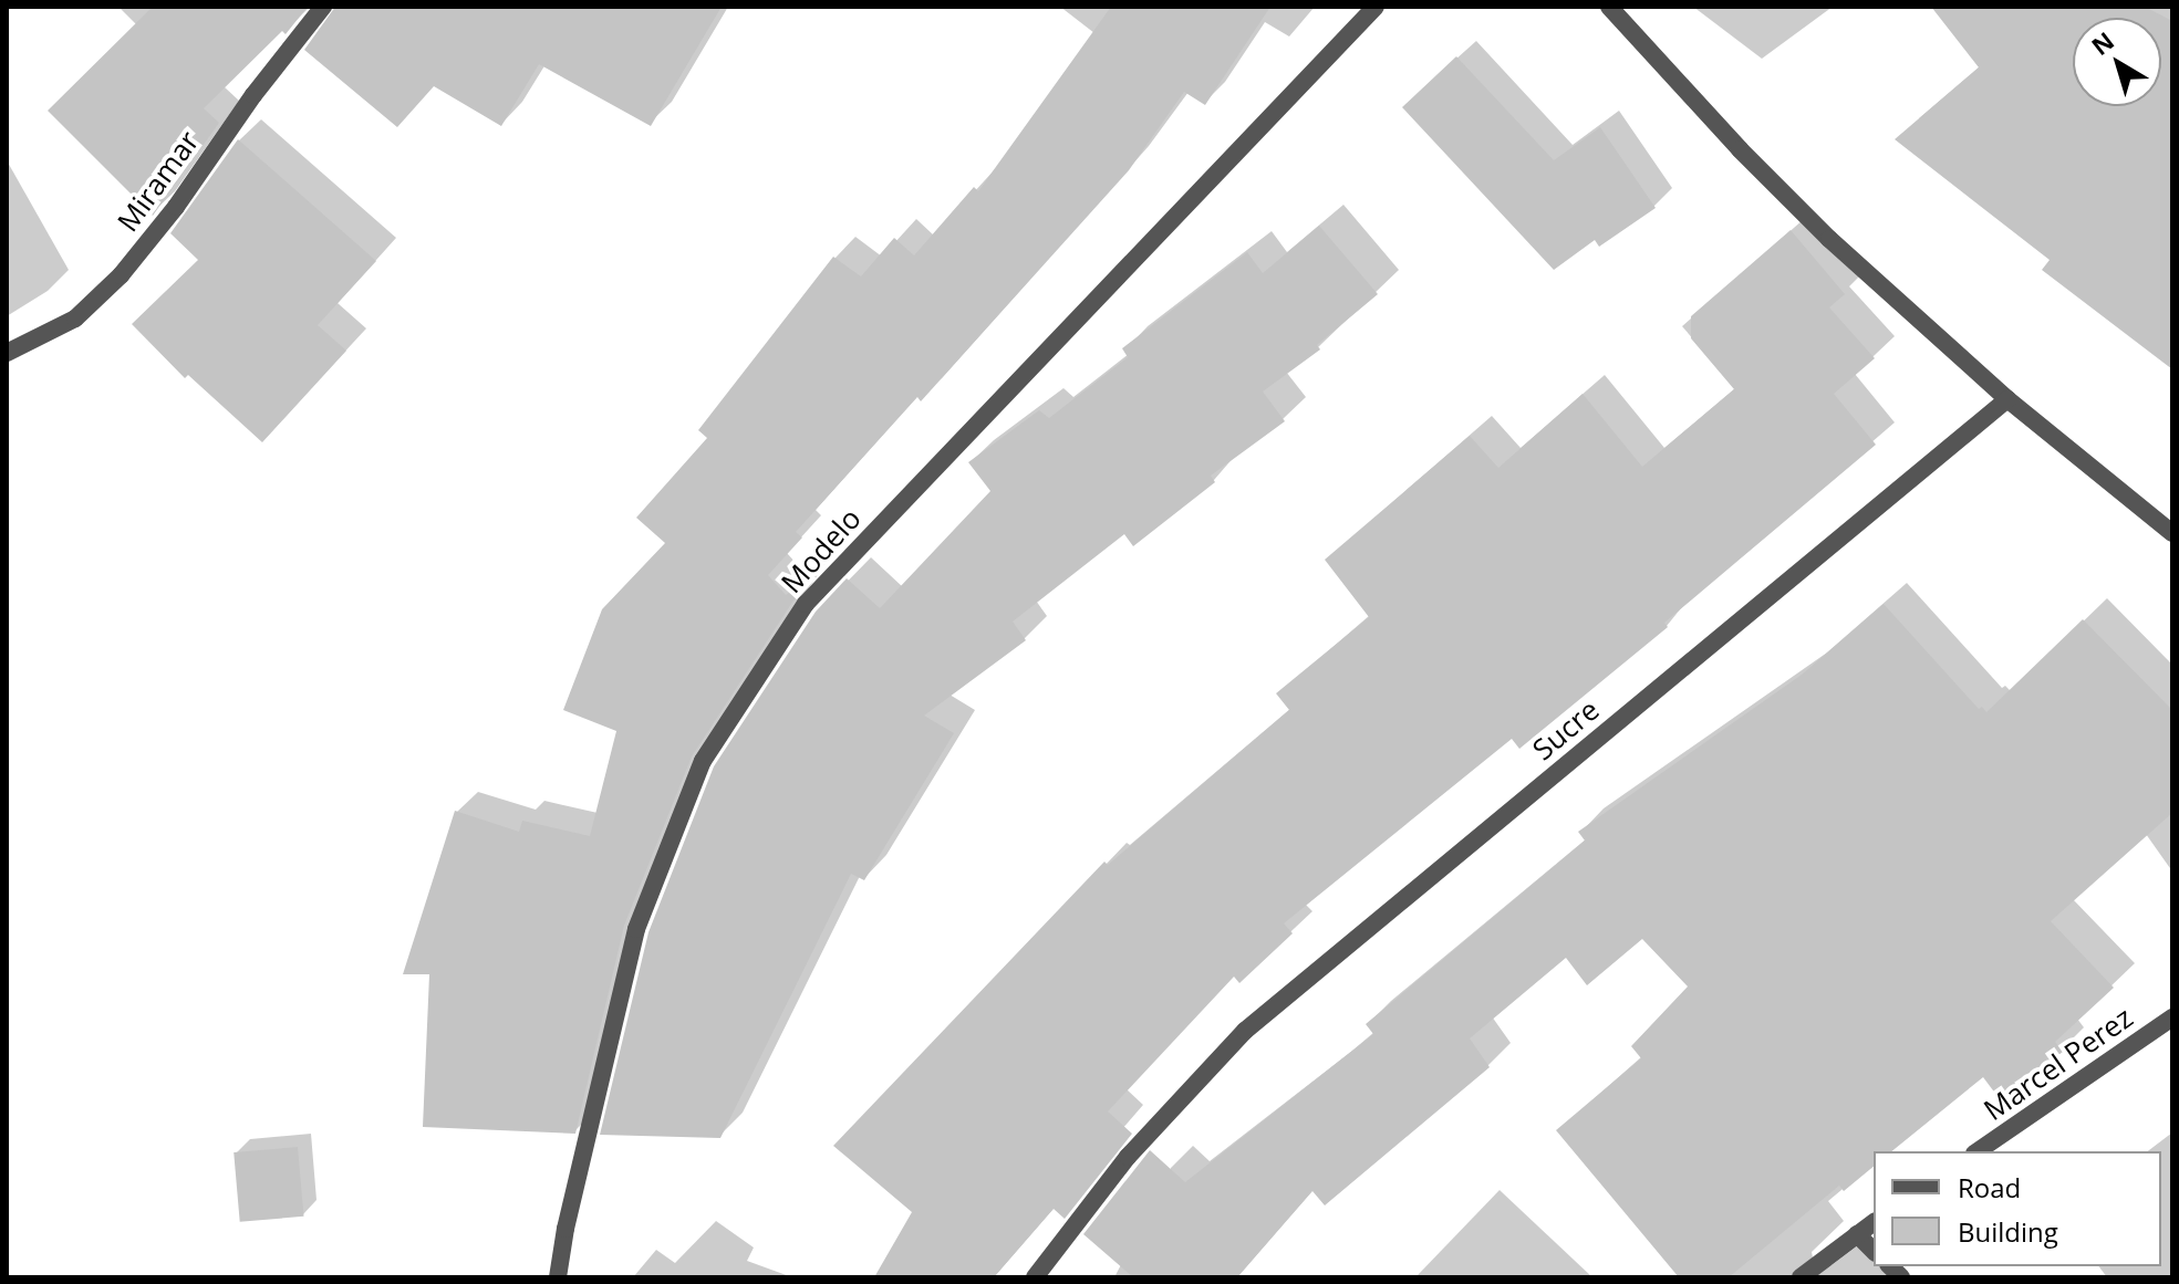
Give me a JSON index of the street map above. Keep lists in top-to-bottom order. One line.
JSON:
{"streets":{"street":["Miramar","Modelo","Sucre","Marcel Perez"]},"legend":["Road","Building"],"north":"top left"}
